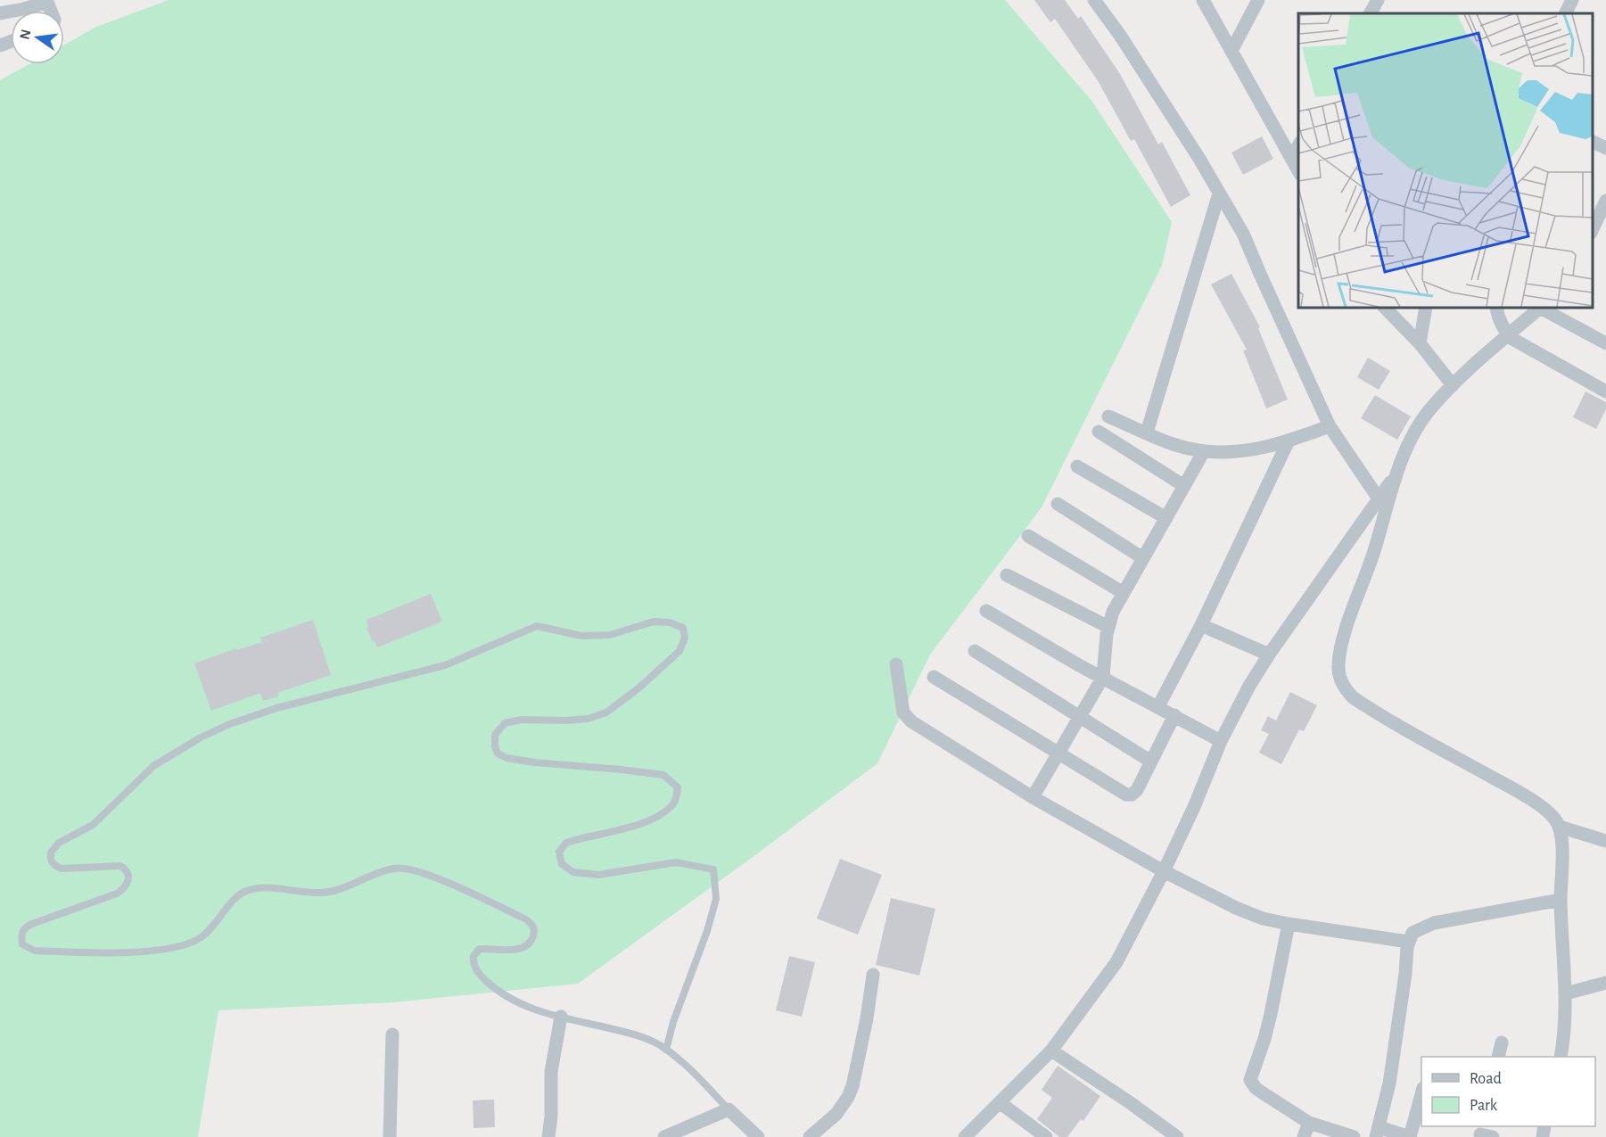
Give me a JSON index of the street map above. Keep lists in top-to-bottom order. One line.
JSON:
{"legend":["Road","Park"],"north":"left"}
